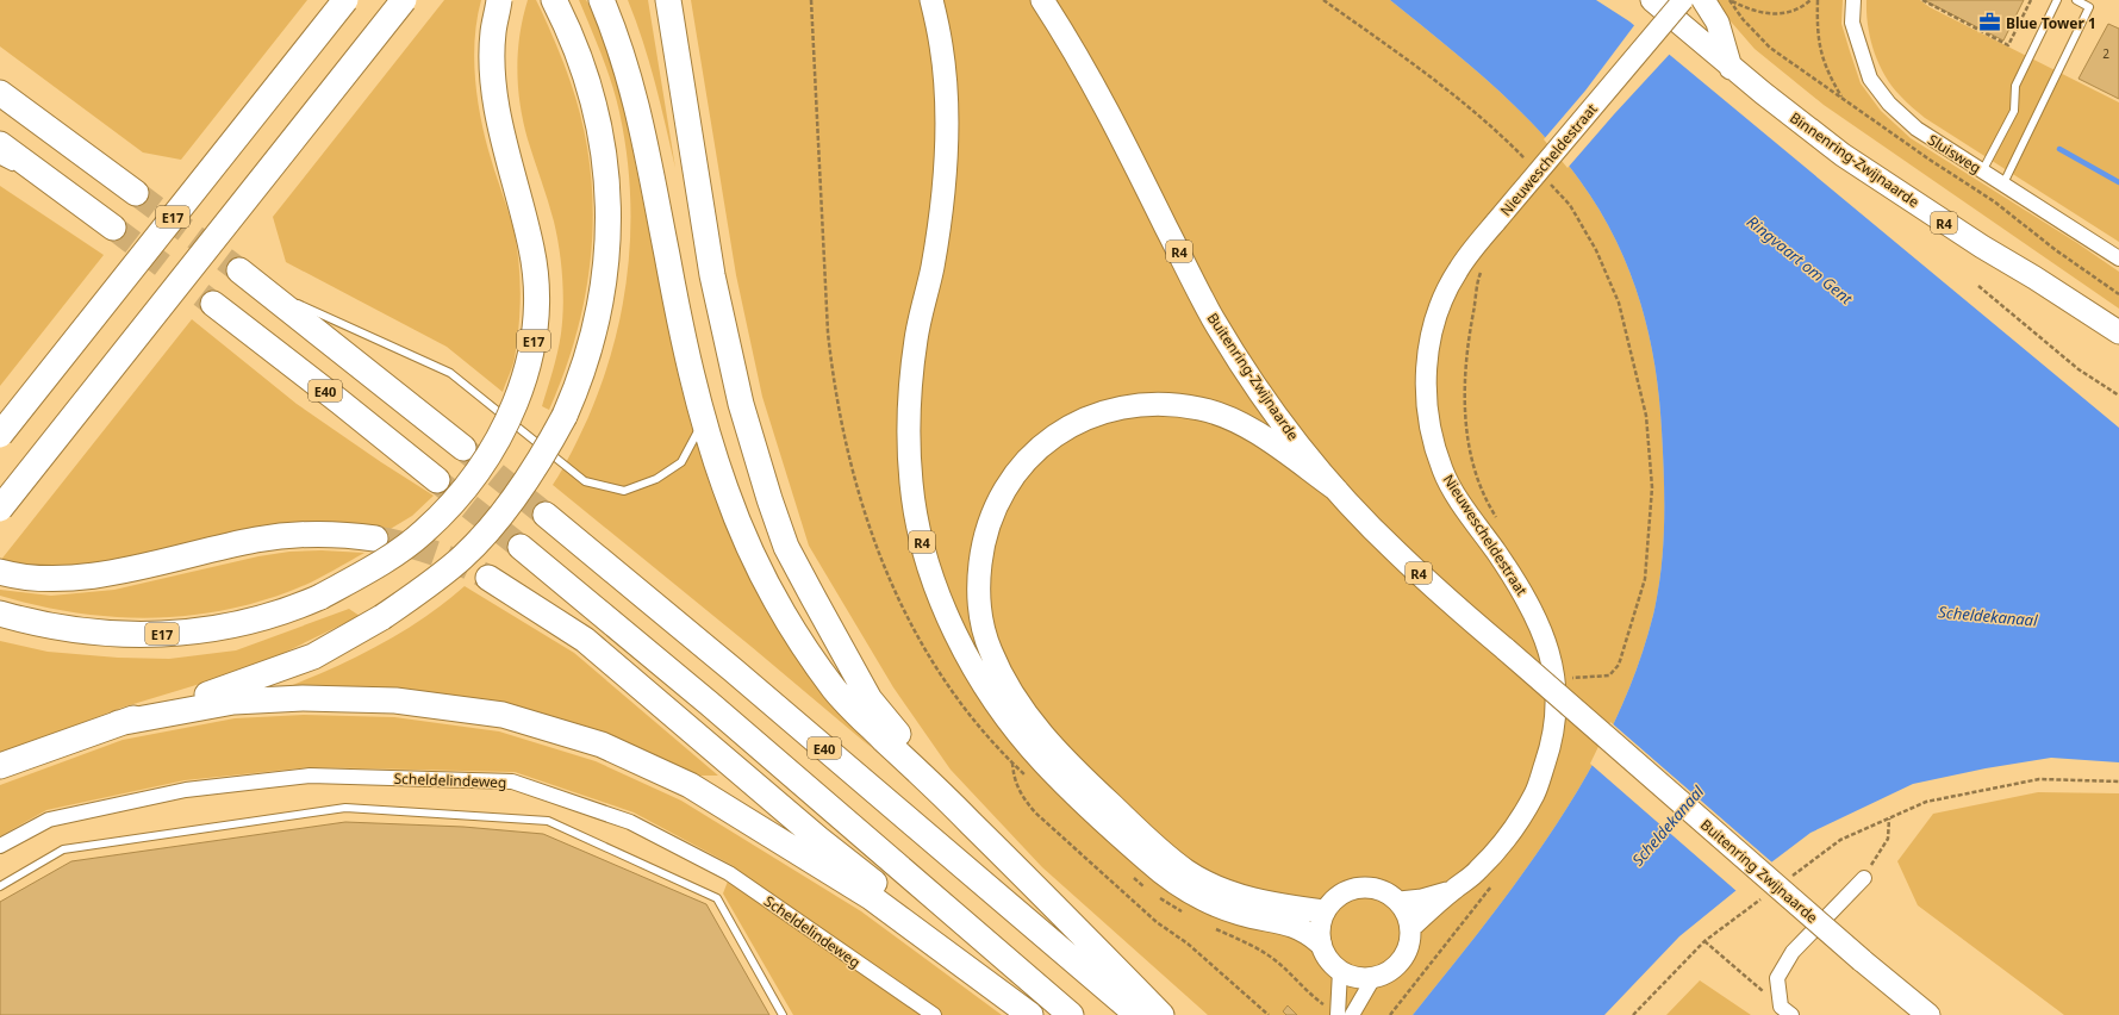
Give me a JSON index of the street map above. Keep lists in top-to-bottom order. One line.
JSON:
{"streets":{"highway":["Binnenring-Zwijnaarde","E17","R4","Buitenring-Zwijnaarde","E40","Buitenring Zwijnaarde"],"main road":["Nieuwescheldestraat"],"street":["Sluisweg","Scheldelindeweg"]},"crossings":[["Nieuwescheldestraat","R4"],["R4","Buitenring-Zwijnaarde"],["Buitenring-Zwijnaarde","Buitenring Zwijnaarde"]],"water":["Ringvaart om Gent","Scheldekanaal"],"places":{"office":["Blue Tower 1"]},"house_numbers":["2"]}
